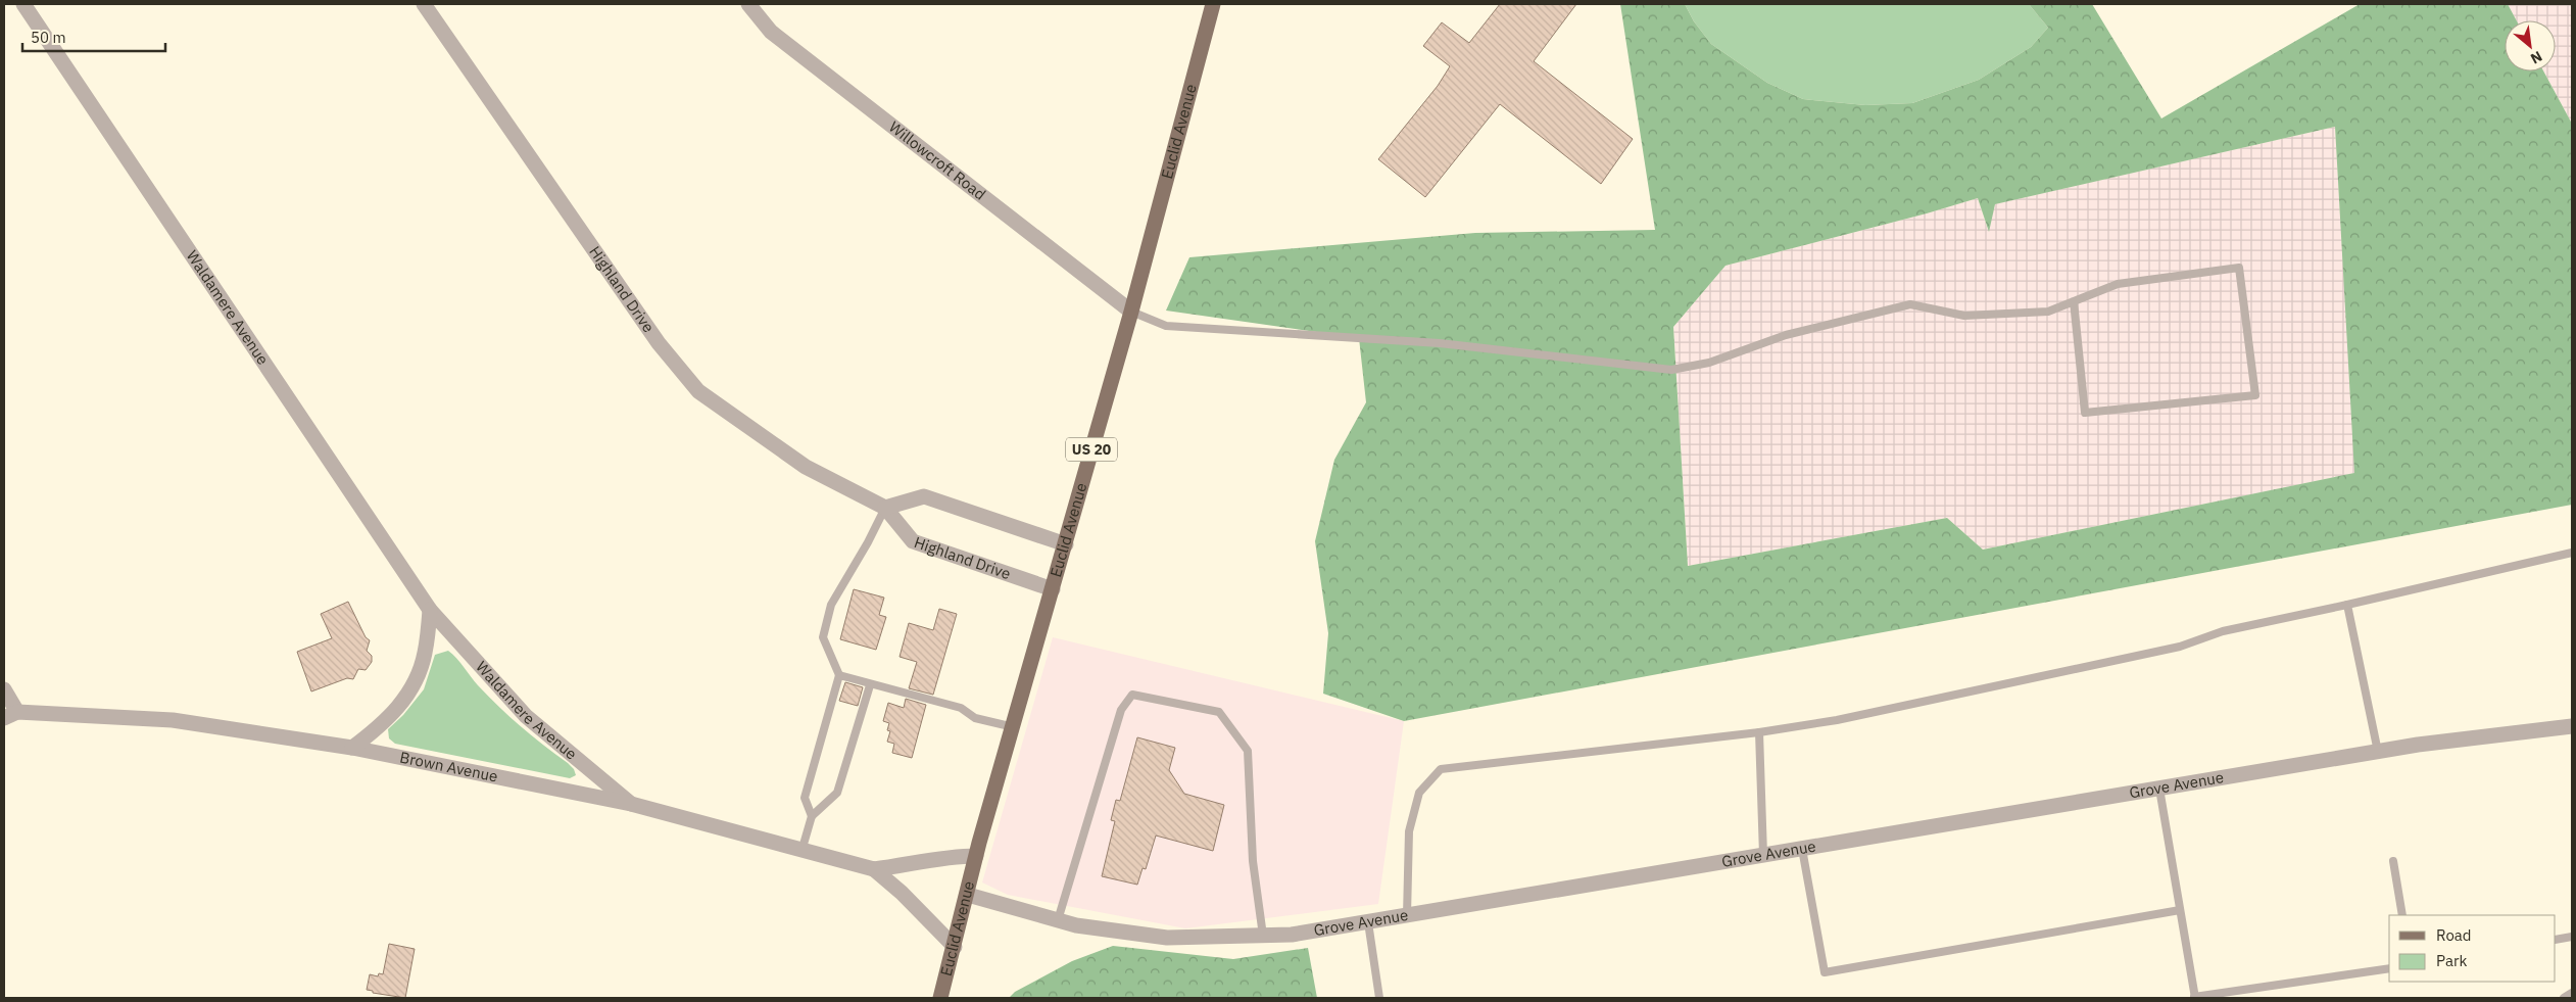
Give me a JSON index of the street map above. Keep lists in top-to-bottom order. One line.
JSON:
{"streets":{"main road":["Euclid Avenue","US 20"],"street":["Willowcroft Road","Highland Drive","Waldamere Avenue","Brown Avenue","Grove Avenue"]},"crossings":[["Euclid Avenue","Willowcroft Road"],["Euclid Avenue","Highland Drive"],["Euclid Avenue","Brown Avenue"],["Euclid Avenue","Grove Avenue"],["Waldamere Avenue","Brown Avenue"]],"legend":["Road","Park"],"scale_bar":"50 m","north":"bottom right"}
